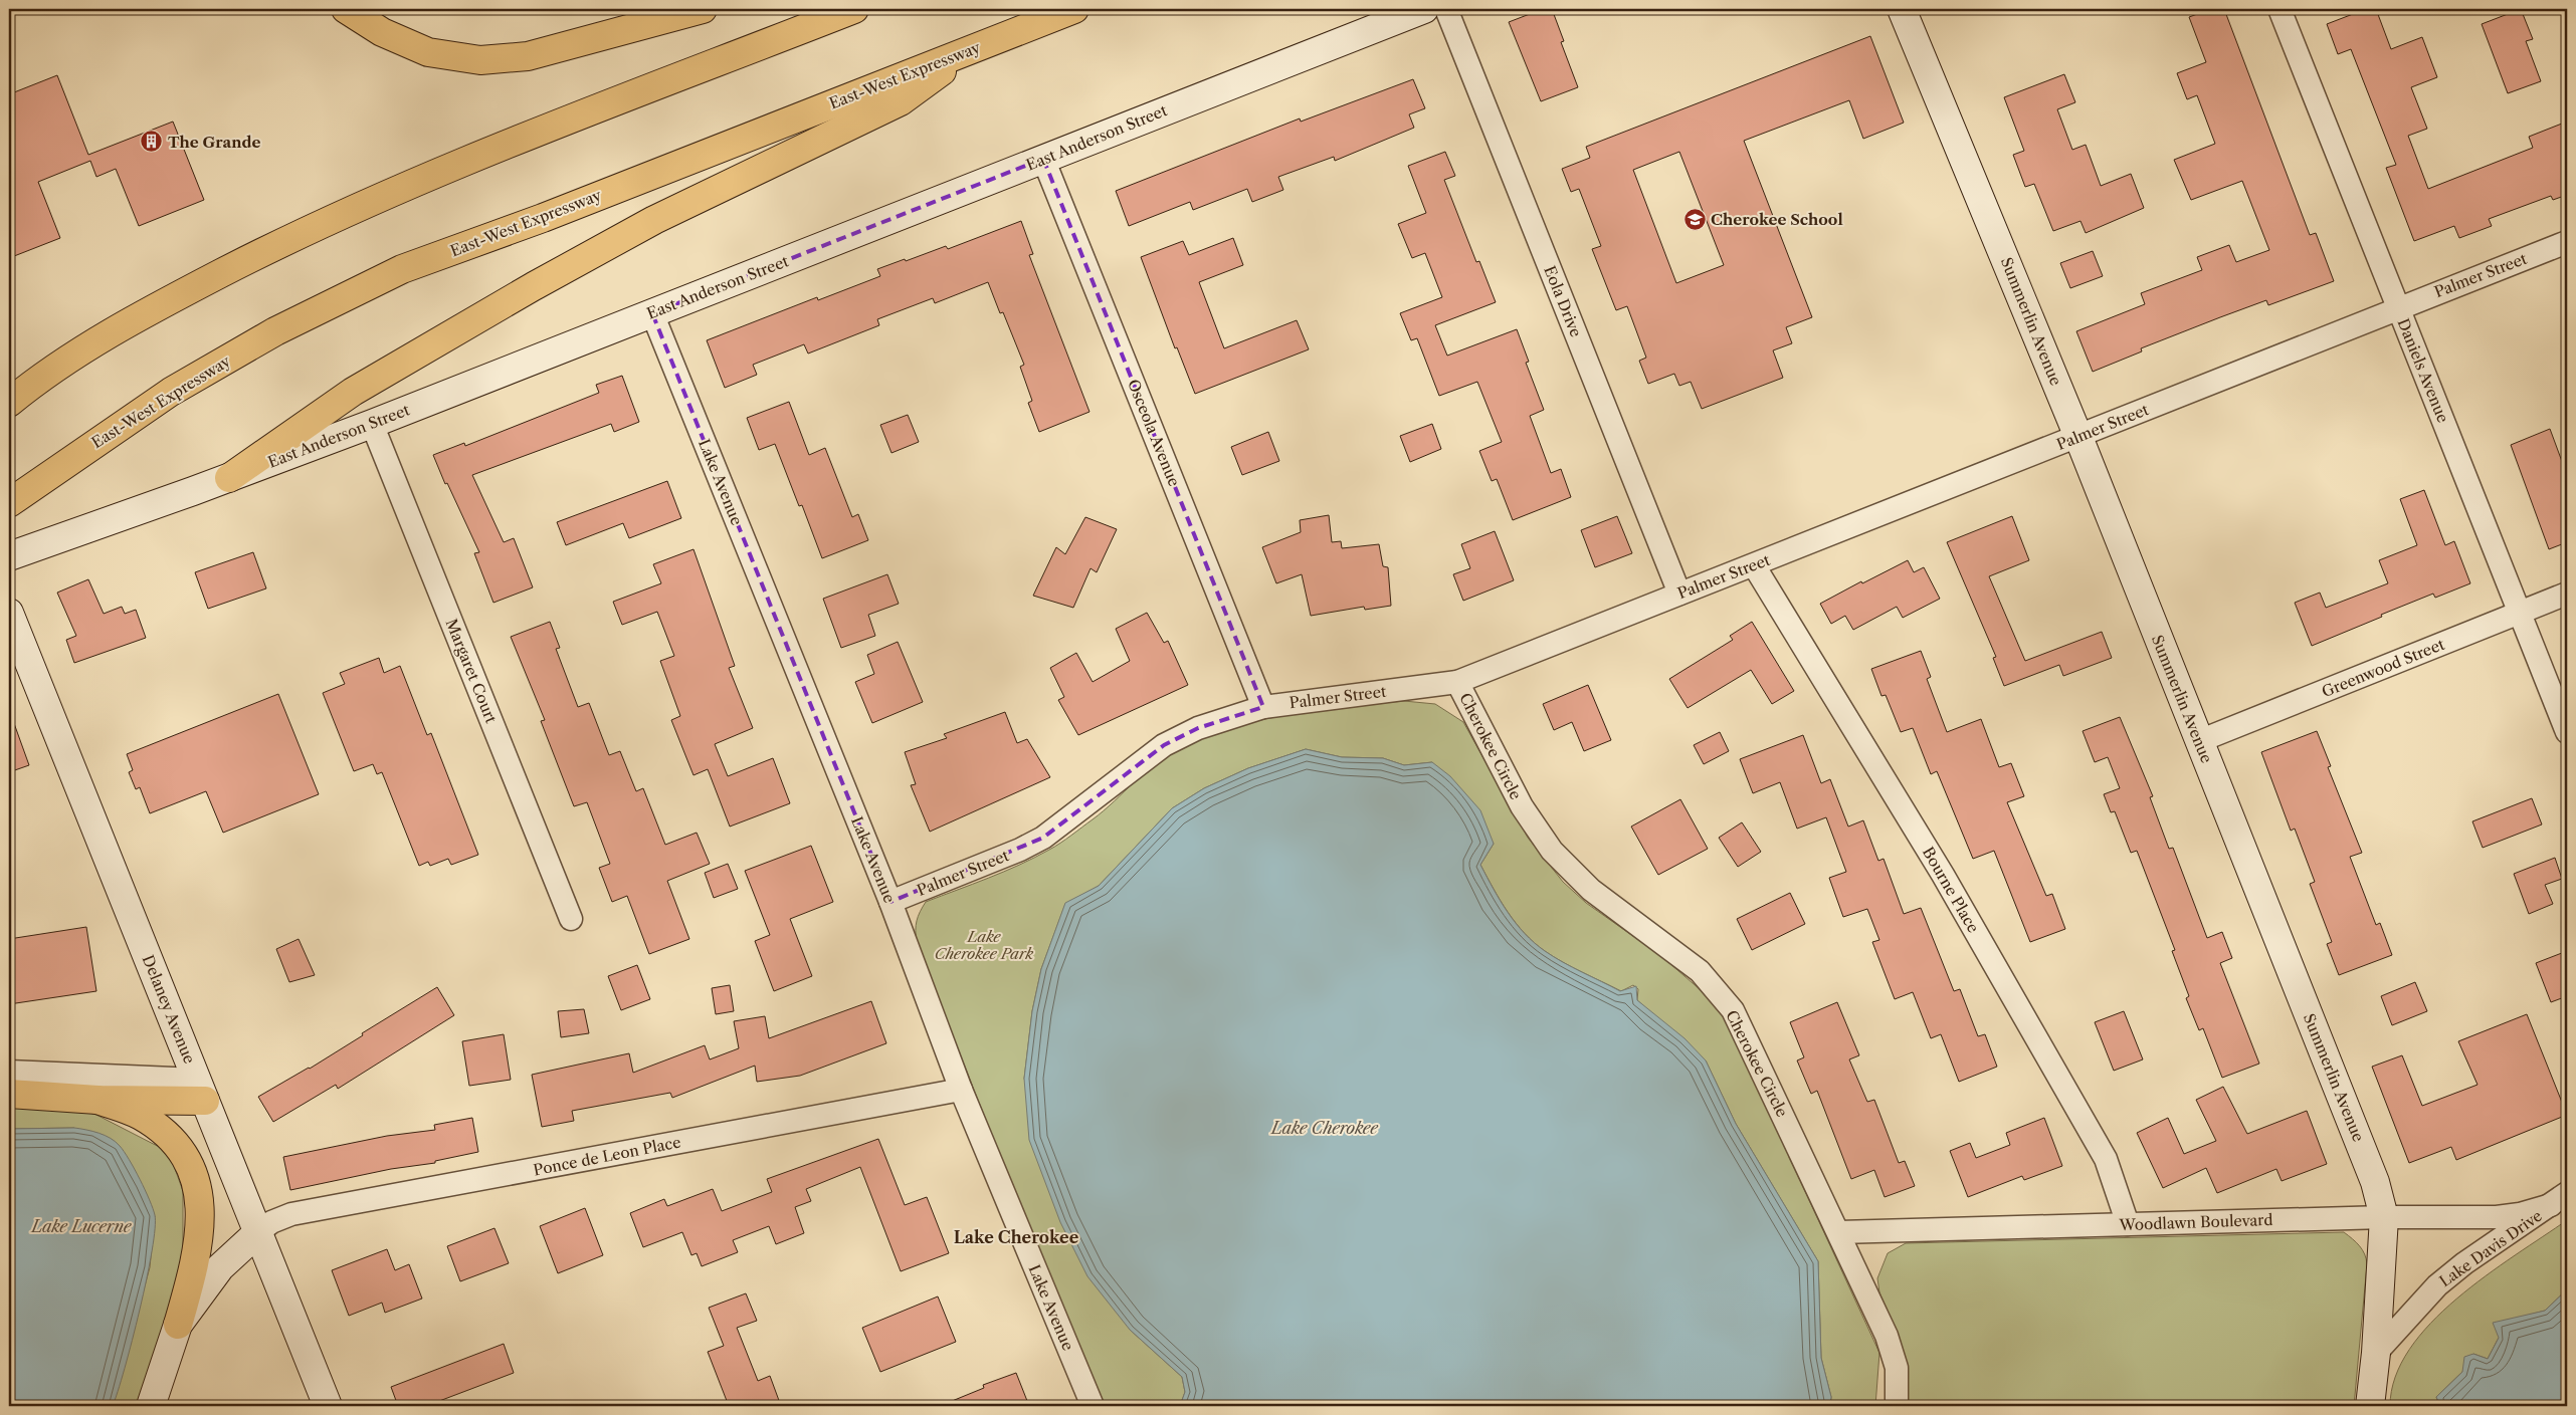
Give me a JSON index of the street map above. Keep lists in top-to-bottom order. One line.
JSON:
{"streets":{"highway":["East-West Expressway"],"street":["East Anderson Street","Palmer Street","Eola Drive","Summerlin Avenue","Daniels Avenue","Osceola Avenue","Lake Avenue","Greenwood Street","Margaret Court","Cherokee Circle","Bourne Place","Delaney Avenue","Ponce de Leon Place","Woodlawn Boulevard","Lake Davis Drive"]},"crossings":[["East Anderson Street","Osceola Avenue"],["East Anderson Street","Lake Avenue"],["East Anderson Street","Margaret Court"],["Palmer Street","Eola Drive"],["Palmer Street","Summerlin Avenue"],["Palmer Street","Daniels Avenue"],["Palmer Street","Osceola Avenue"],["Palmer Street","Lake Avenue"],["Palmer Street","Cherokee Circle"],["Palmer Street","Bourne Place"],["Summerlin Avenue","Greenwood Street"],["Summerlin Avenue","Woodlawn Boulevard"],["Summerlin Avenue","Lake Davis Drive"],["Daniels Avenue","Greenwood Street"],["Lake Avenue","Ponce de Leon Place"],["Cherokee Circle","Woodlawn Boulevard"],["Bourne Place","Woodlawn Boulevard"],["Delaney Avenue","Ponce de Leon Place"],["Woodlawn Boulevard","Lake Davis Drive"]],"districts":["Lake Cherokee"],"water":["Lake Cherokee","Lake Lucerne"],"parks":["Lake Cherokee Park"],"places":{"building":["The Grande"],"school or university":["Cherokee School"]}}
